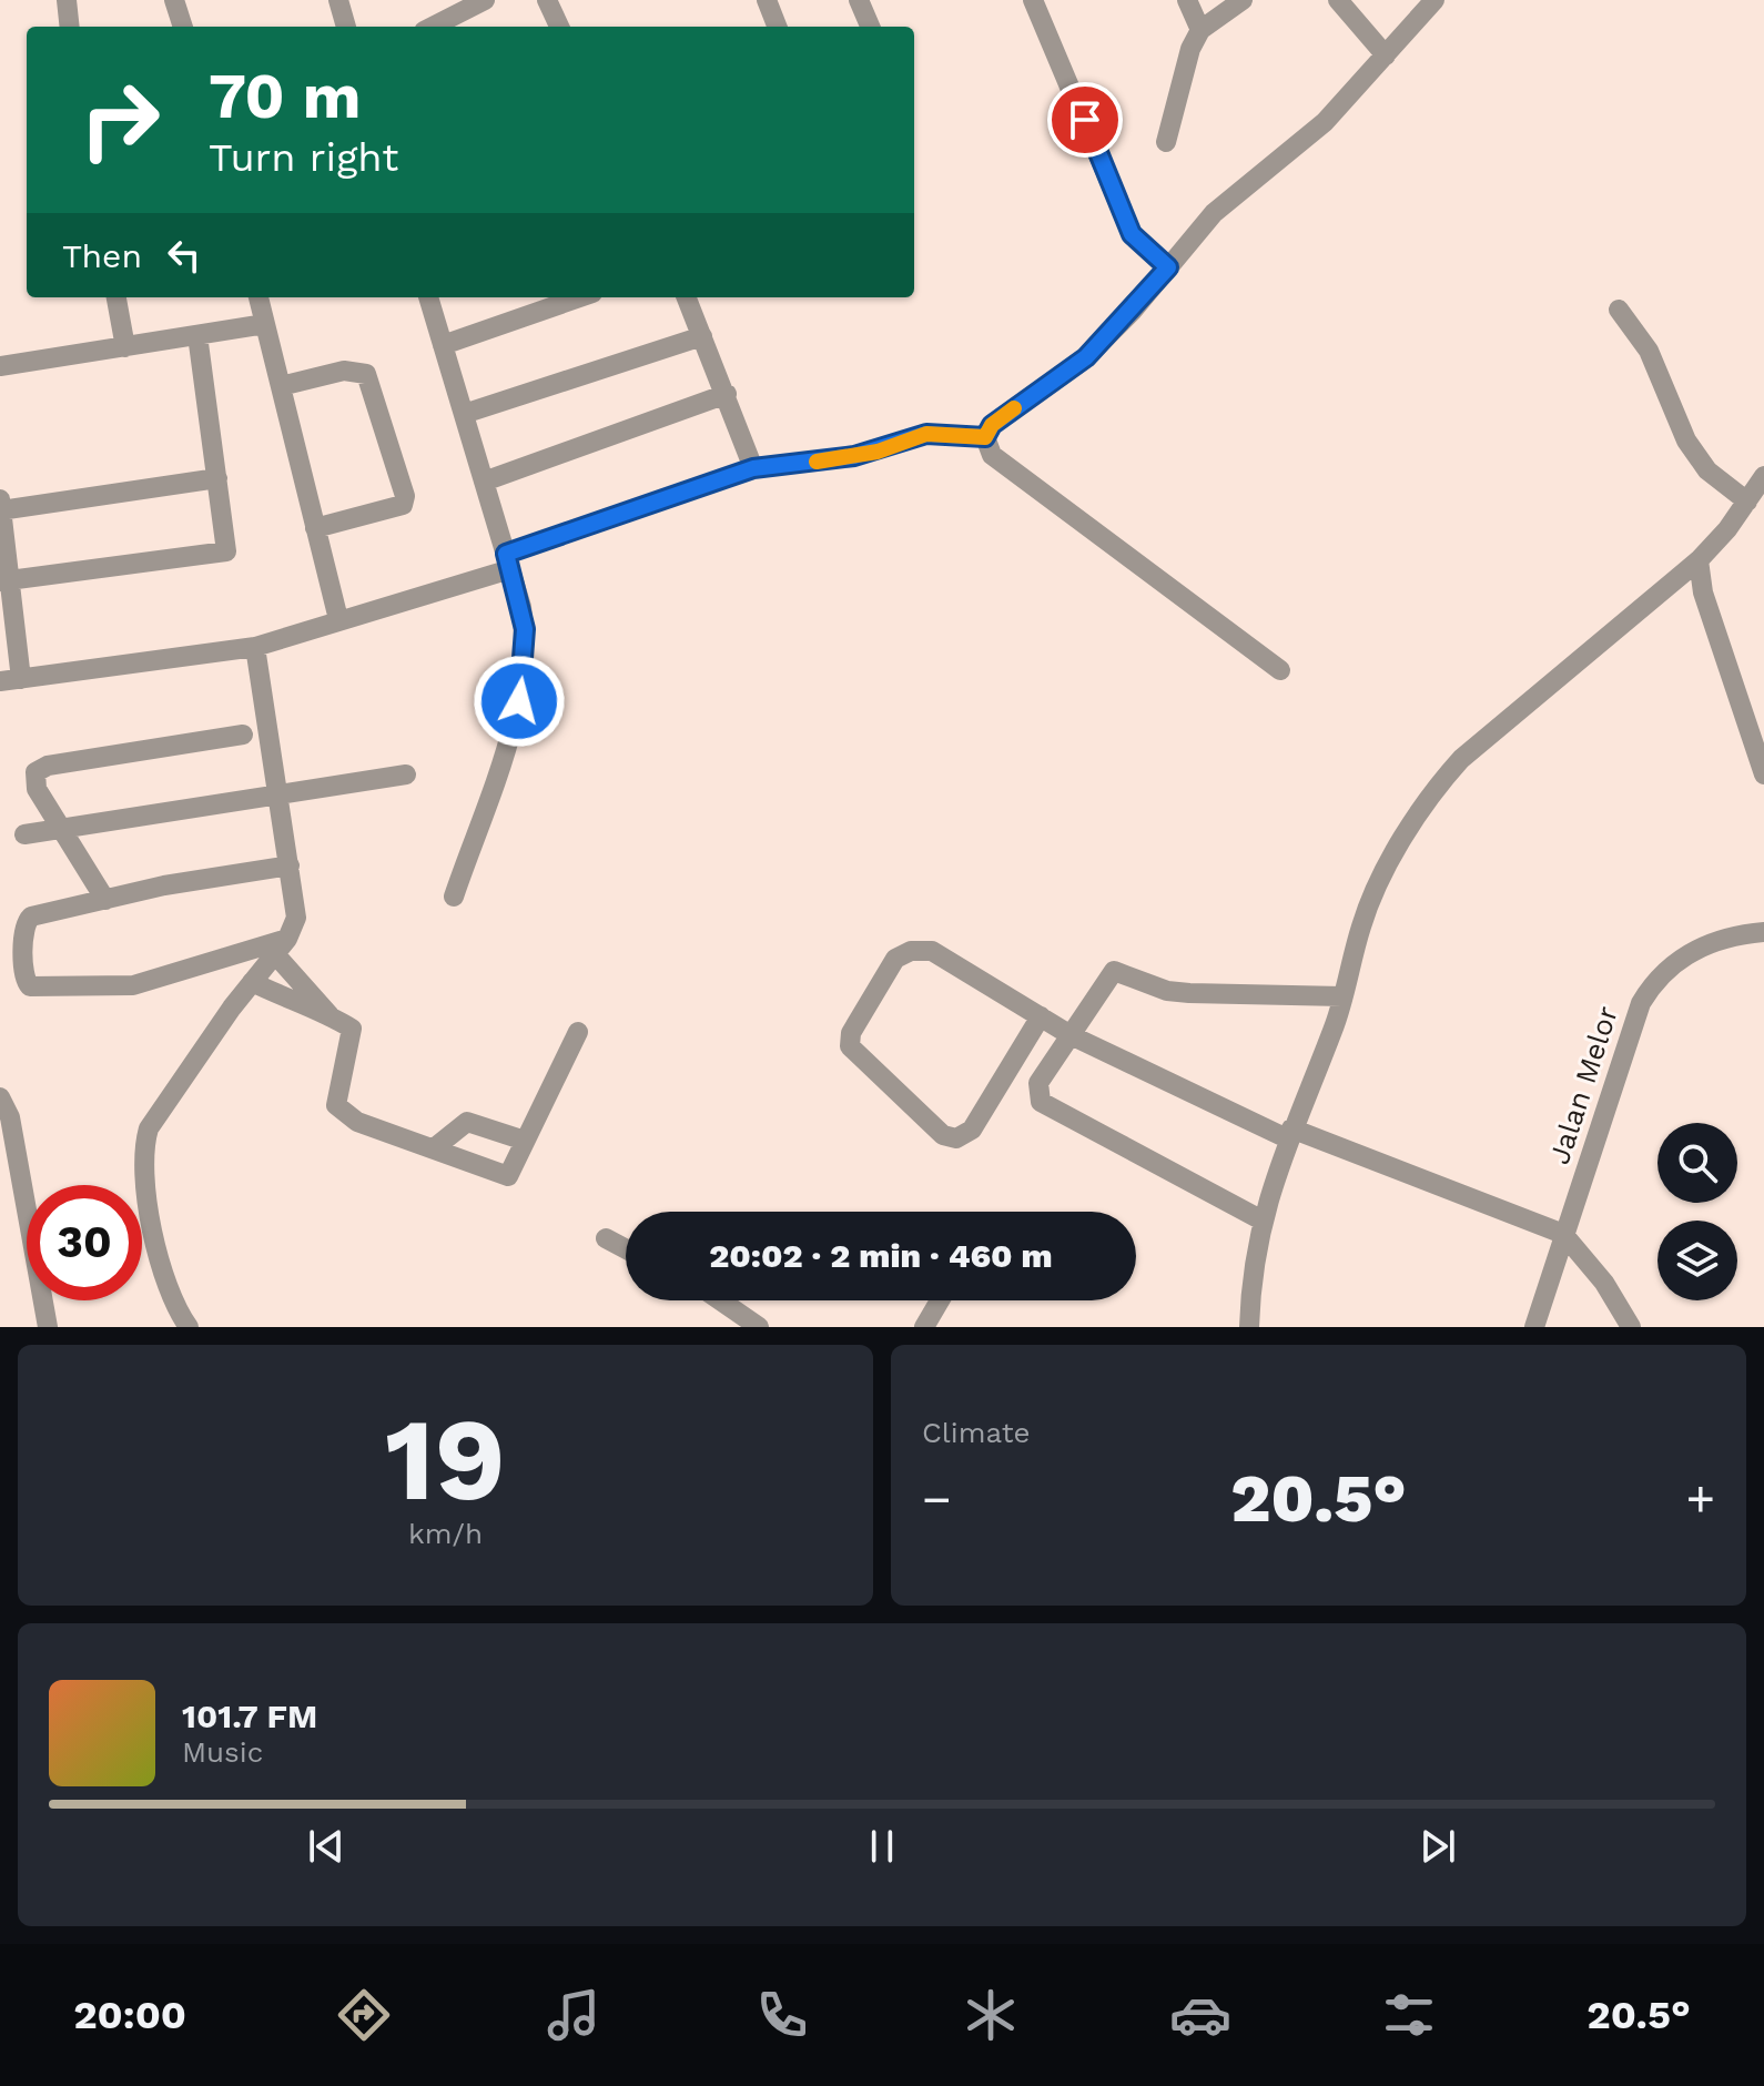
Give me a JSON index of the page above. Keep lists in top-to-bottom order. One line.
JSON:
{"streets":{"street":["Jalan Melor"]},"page":{"turn":["70 m","Turn right"],"then":"Then","limit":"30","trip":"20:02 · 2 min · 460 m","tile":[["19","km/h"],"Climate"],"heat":["−","20.5°","+"],"song":["101.7 FM","Music"],"tabs":["20:00","20.5°"]}}
